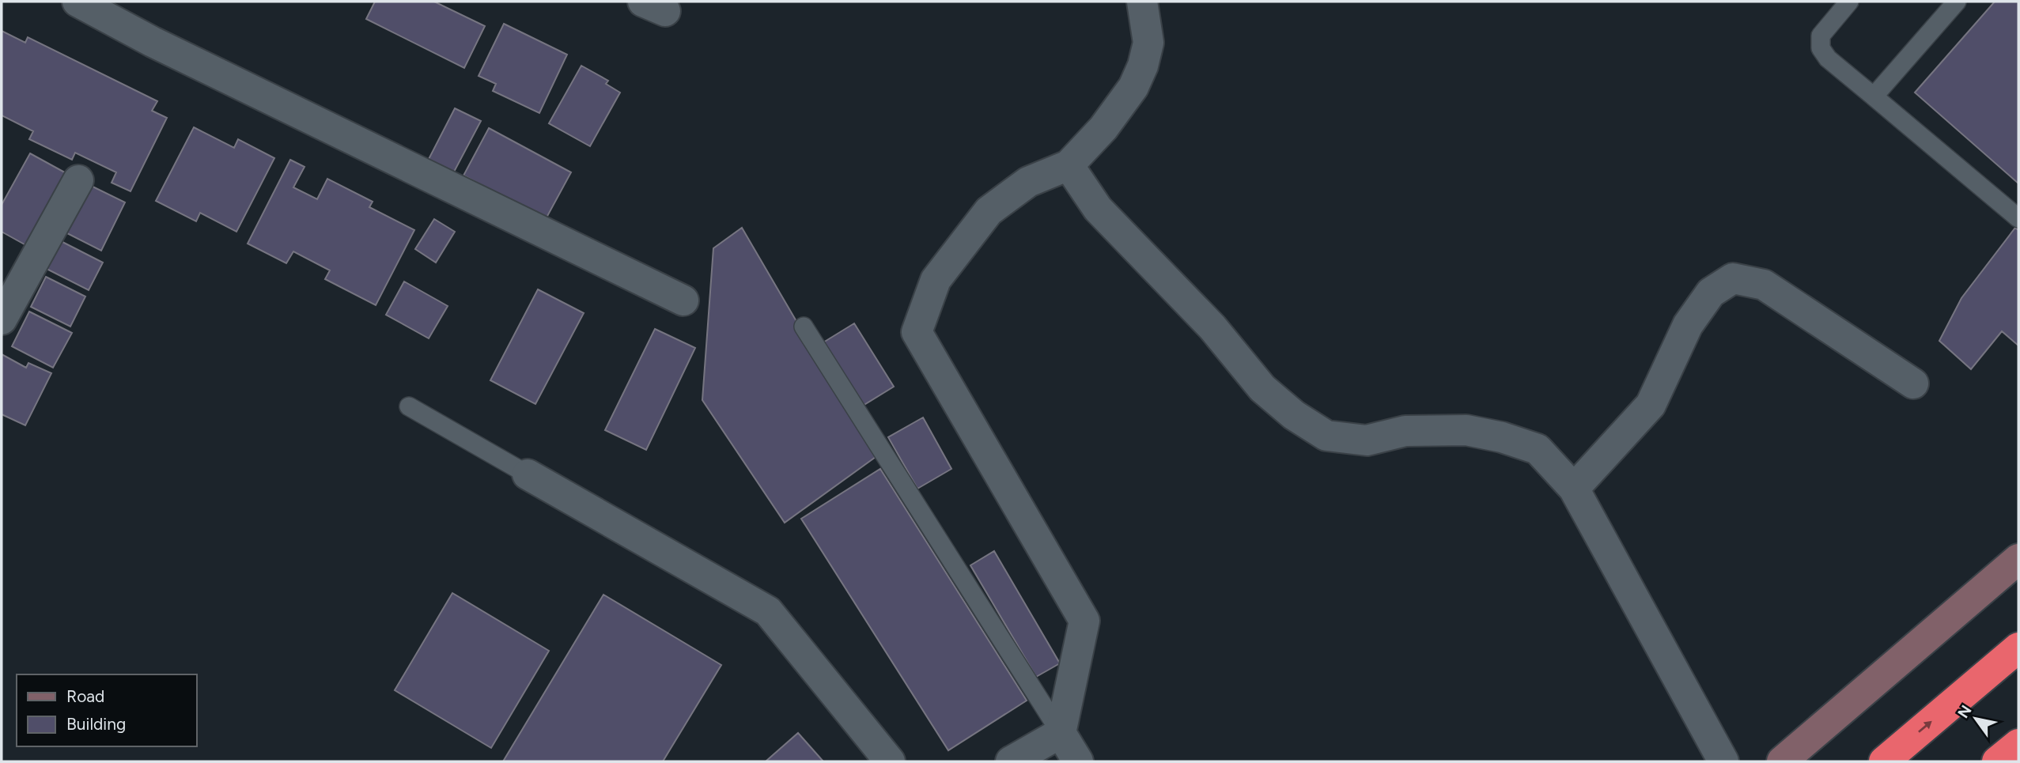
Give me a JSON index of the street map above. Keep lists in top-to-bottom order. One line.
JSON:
{"legend":["Road","Building"],"north":"top left"}
